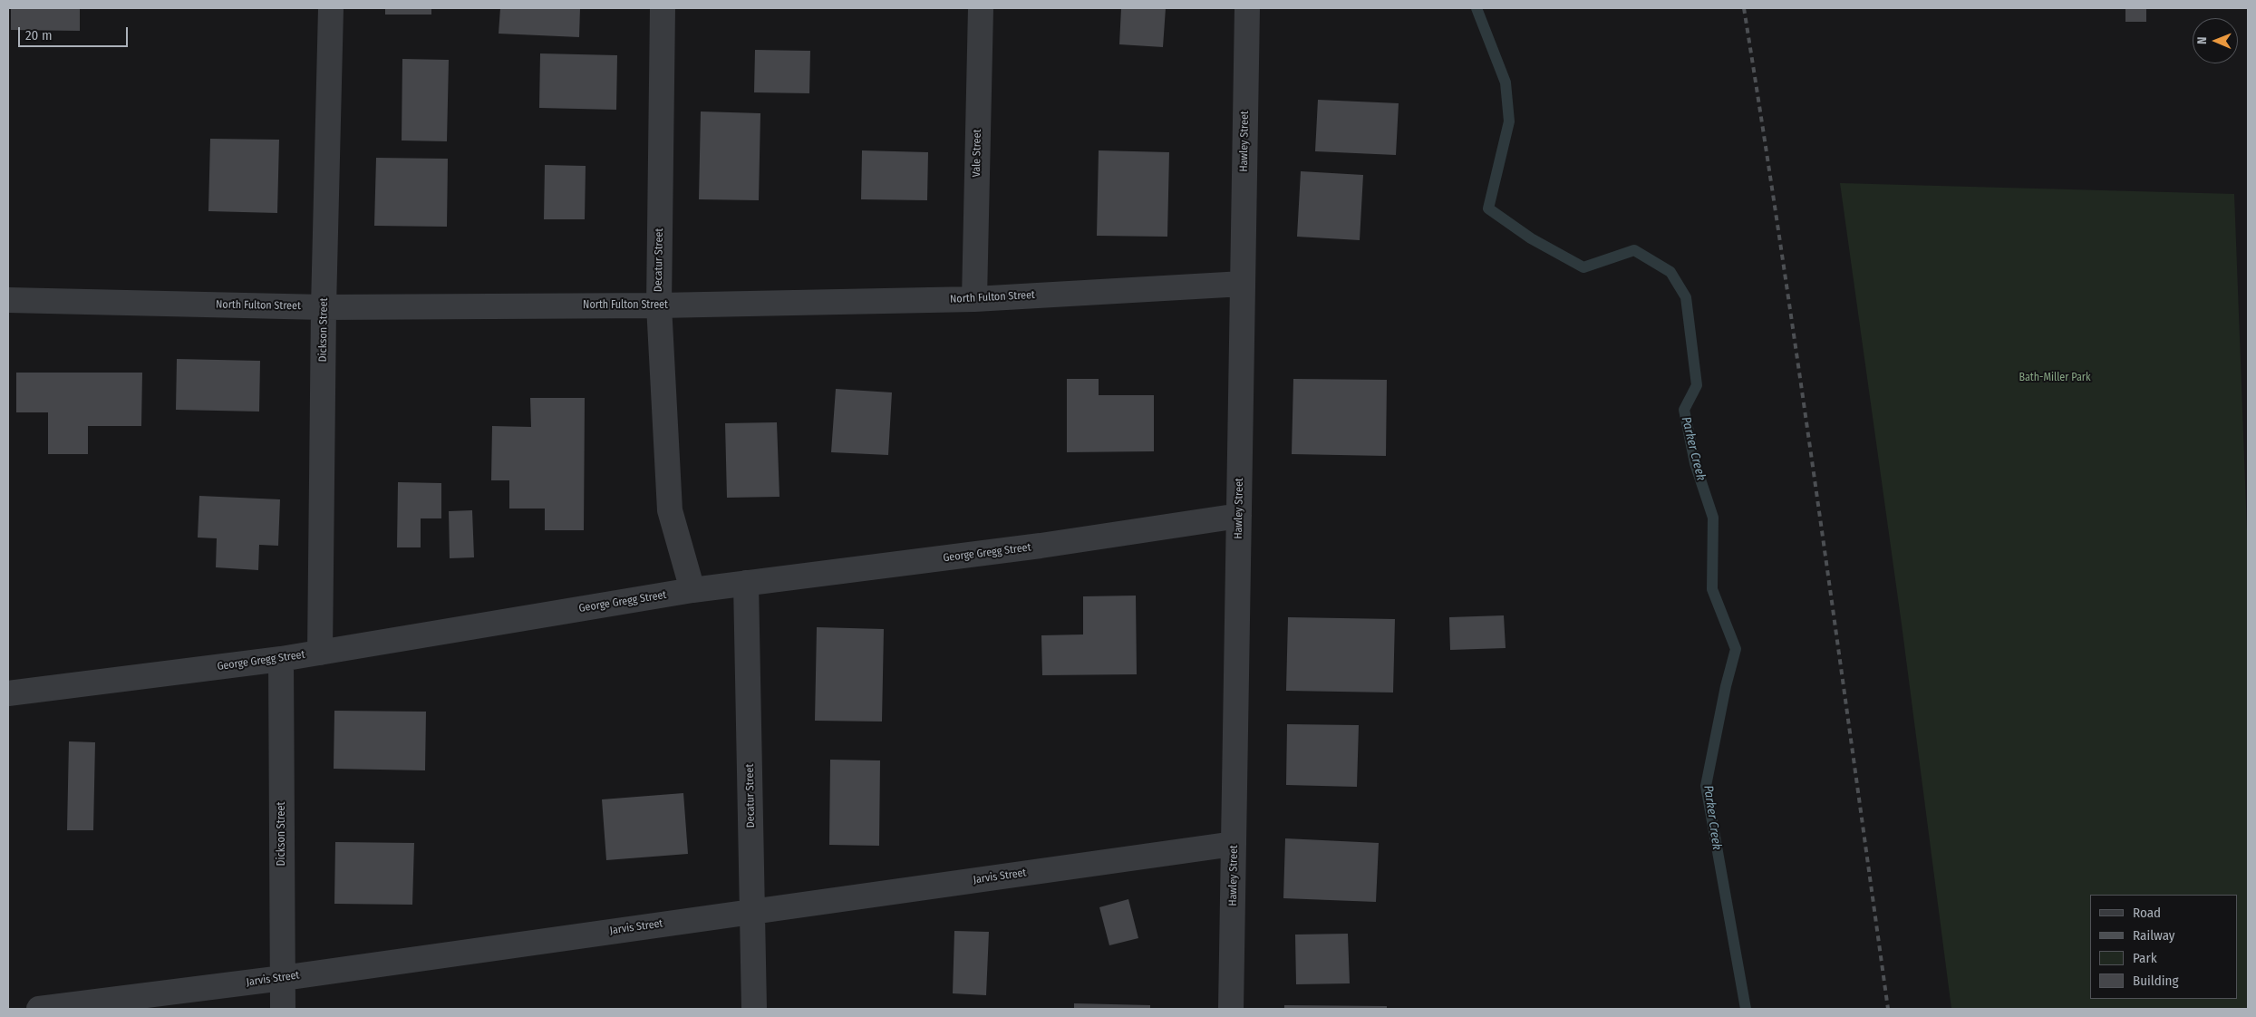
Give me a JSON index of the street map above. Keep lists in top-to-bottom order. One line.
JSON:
{"streets":{"street":["Hawley Street","Vale Street","Decatur Street","North Fulton Street","Dickson Street","George Gregg Street","Jarvis Street"]},"crossings":[["Hawley Street","North Fulton Street"],["Hawley Street","George Gregg Street"],["Hawley Street","Jarvis Street"],["Vale Street","North Fulton Street"],["Decatur Street","North Fulton Street"],["Decatur Street","George Gregg Street"],["Decatur Street","Jarvis Street"],["North Fulton Street","Dickson Street"],["Dickson Street","George Gregg Street"],["Dickson Street","Jarvis Street"]],"water":["Parker Creek"],"parks":["Bath-Miller Park"],"legend":["Road","Railway","Park","Building"],"scale_bar":"20 m","north":"left"}
